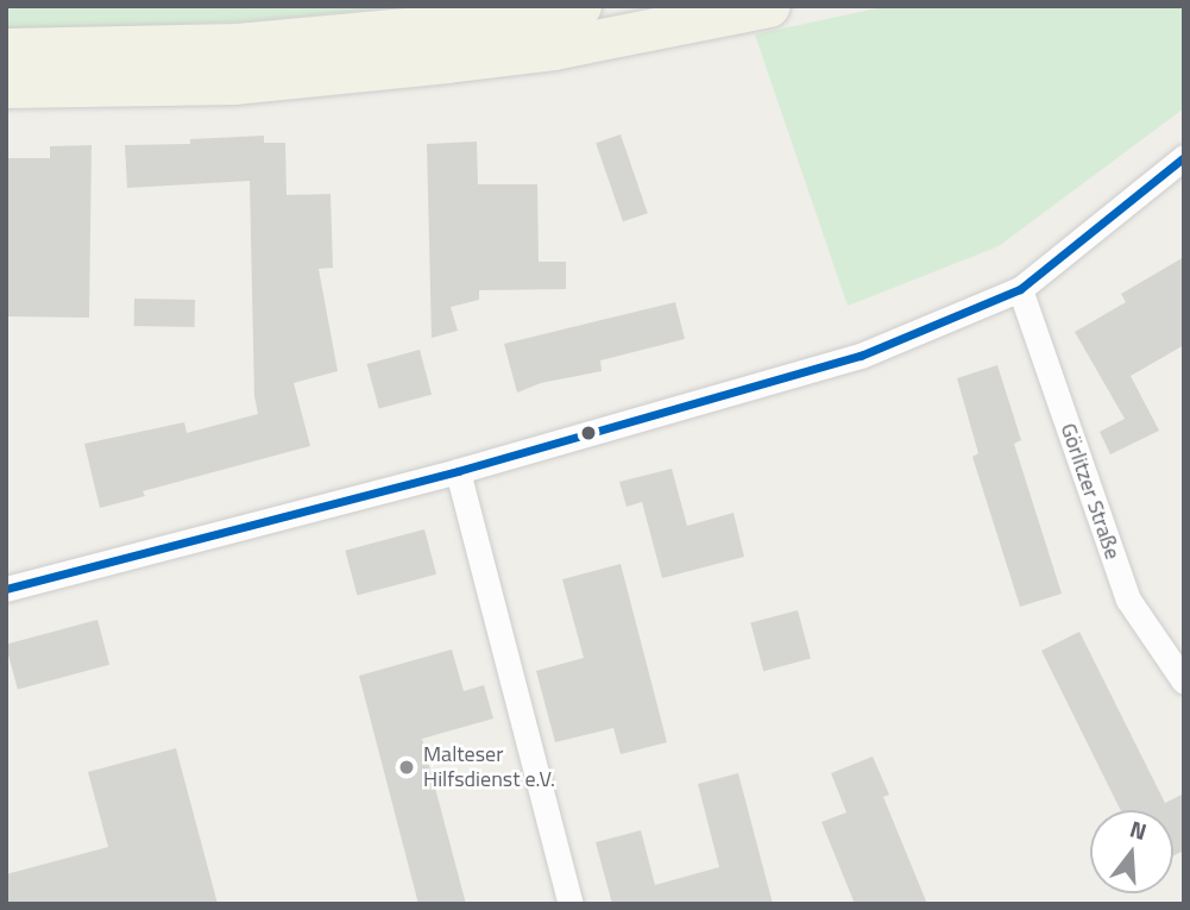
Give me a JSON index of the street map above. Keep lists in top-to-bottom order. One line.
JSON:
{"streets":{"street":["Görlitzer Straße"]},"places":["Malteser Hilfsdienst e.V."],"north":"top"}
